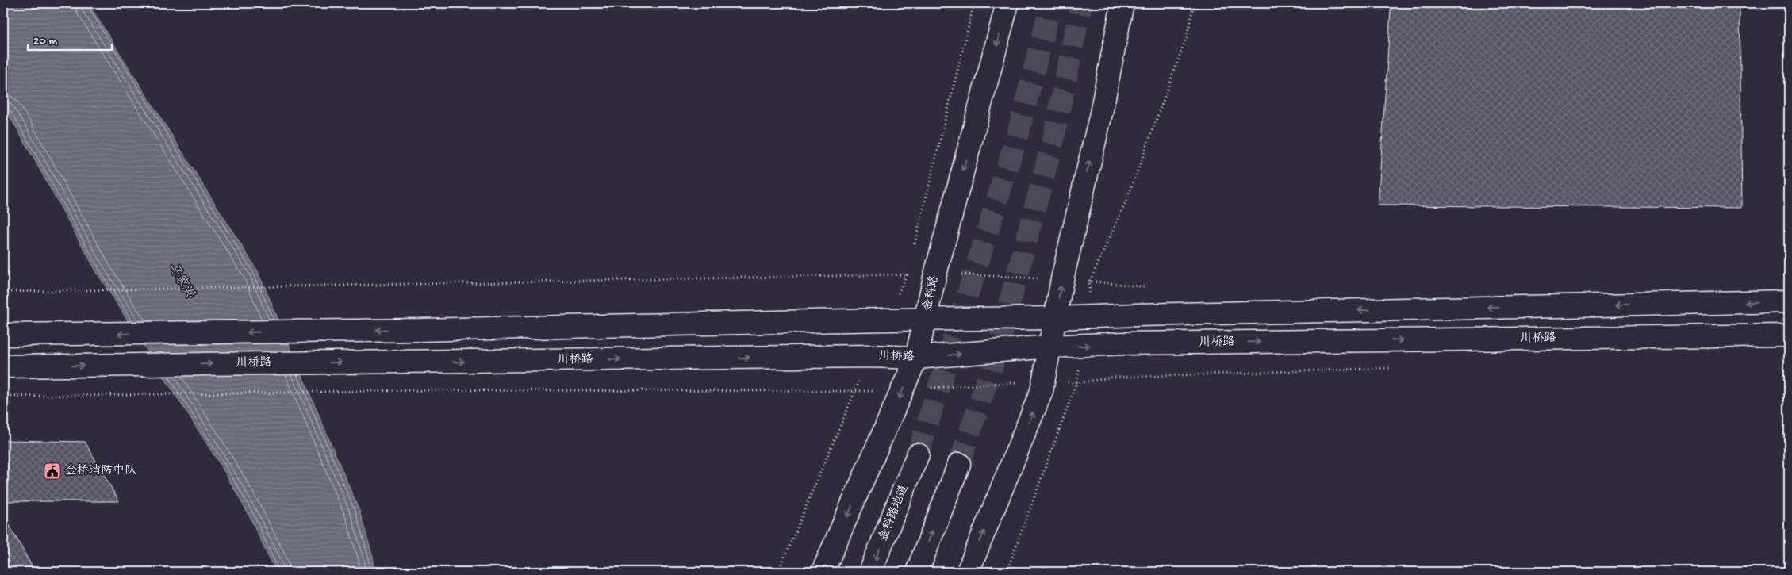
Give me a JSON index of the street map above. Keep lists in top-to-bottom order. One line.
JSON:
{"streets":{"street":["金科路","川桥路","金科路地道"]},"crossings":[["金科路","川桥路"]],"water":["马家浜"],"places":{"public building":["金桥消防中队"]},"scale_bar":"20 m"}
